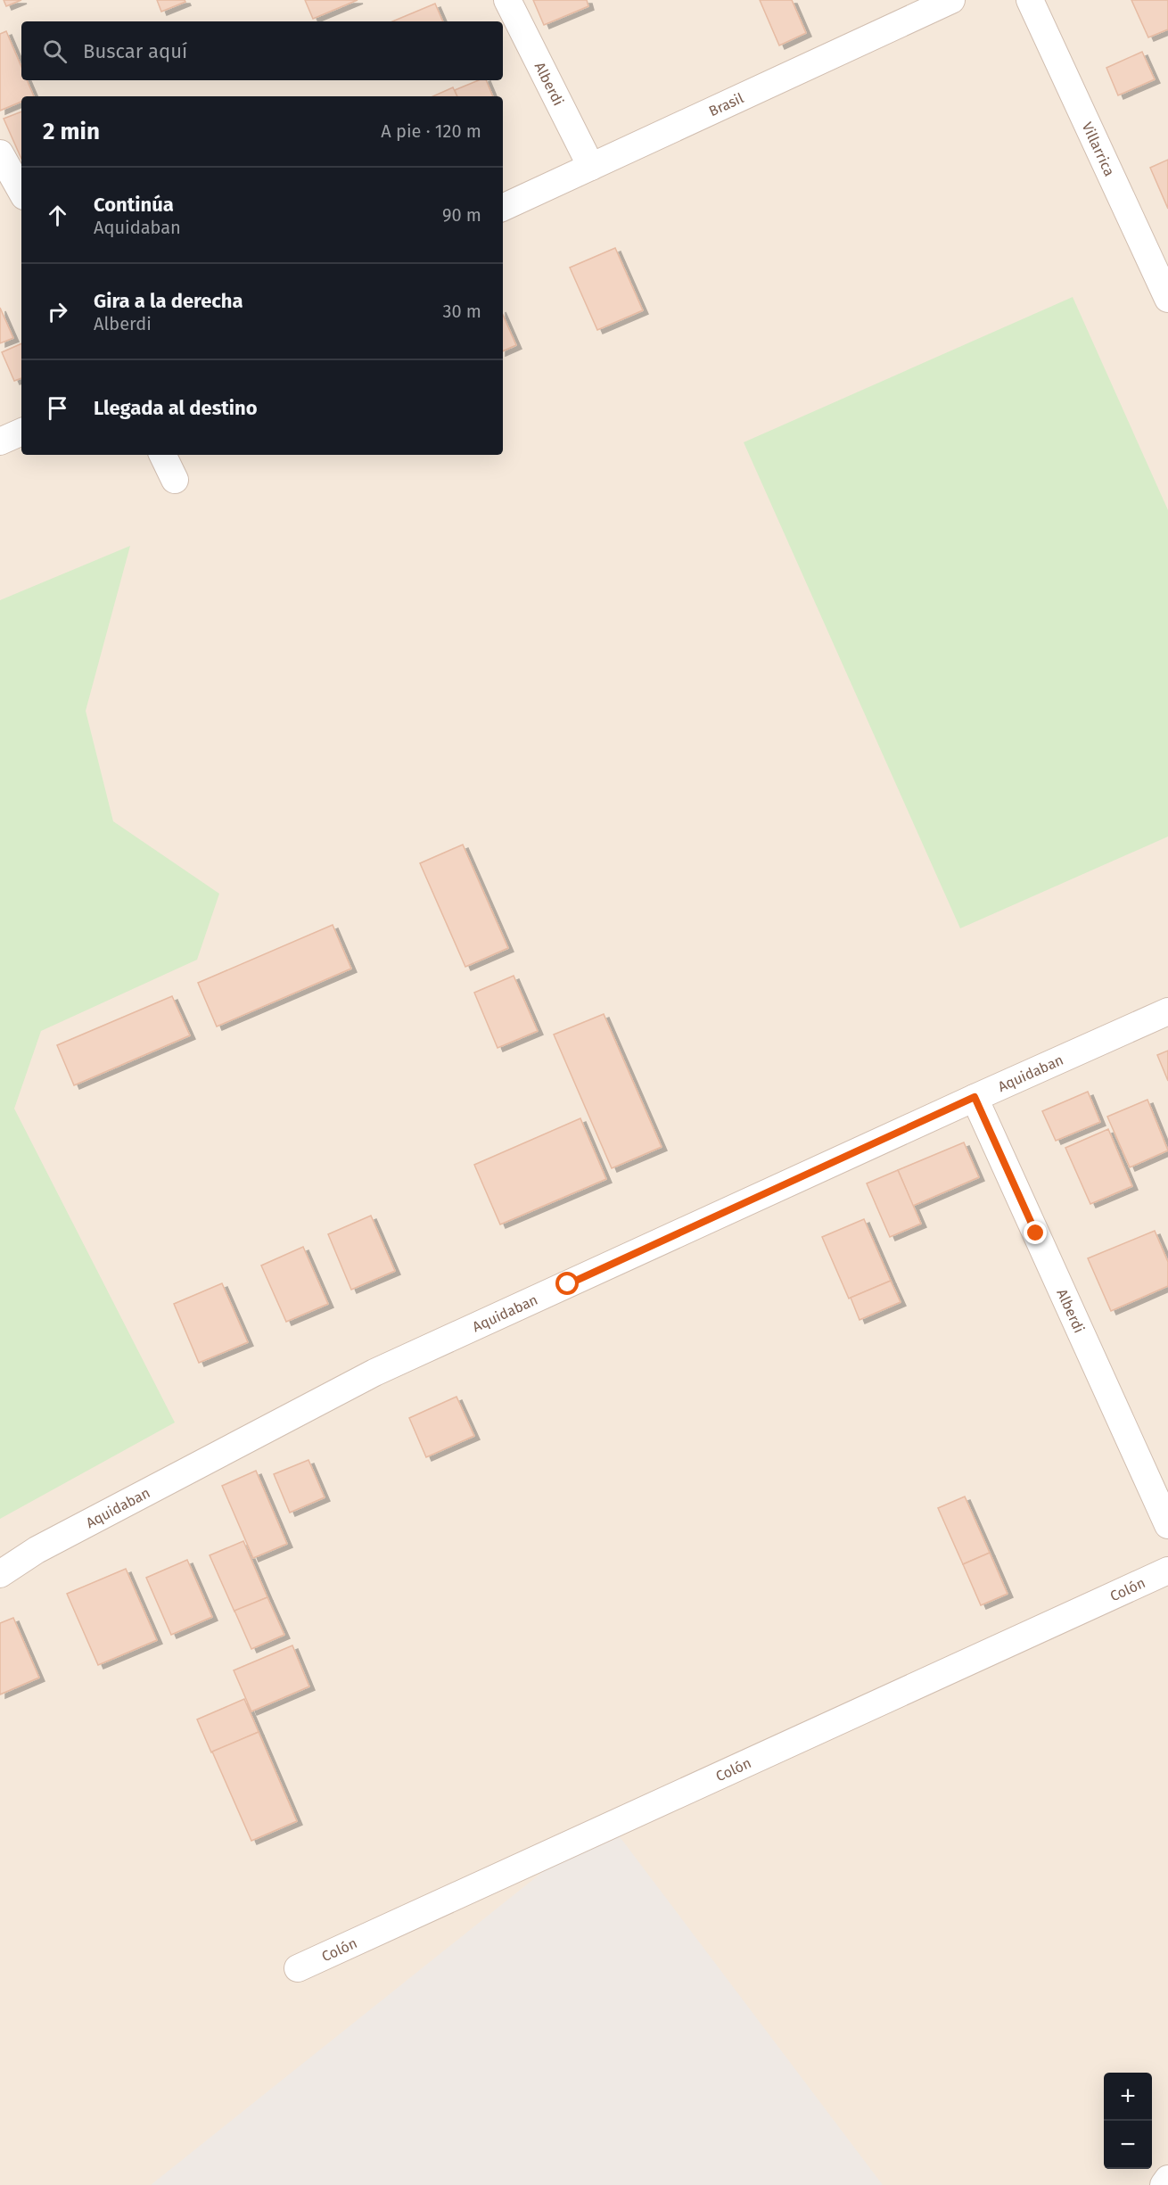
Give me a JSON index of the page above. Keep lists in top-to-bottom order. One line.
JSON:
{"streets":{"street":["Alberdi","Brasil","Villarrica","Aquidaban","Colón"]},"crossings":[["Alberdi","Brasil"],["Alberdi","Aquidaban"]],"page":{"search":"Buscar aquí","heading":["2 min","A pie · 120 m"],"list":[["Continúa","Aquidaban","90 m"],["Gira a la derecha","Alberdi","30 m"],"Llegada al destino"],"map_buttons":["+","−"]}}
